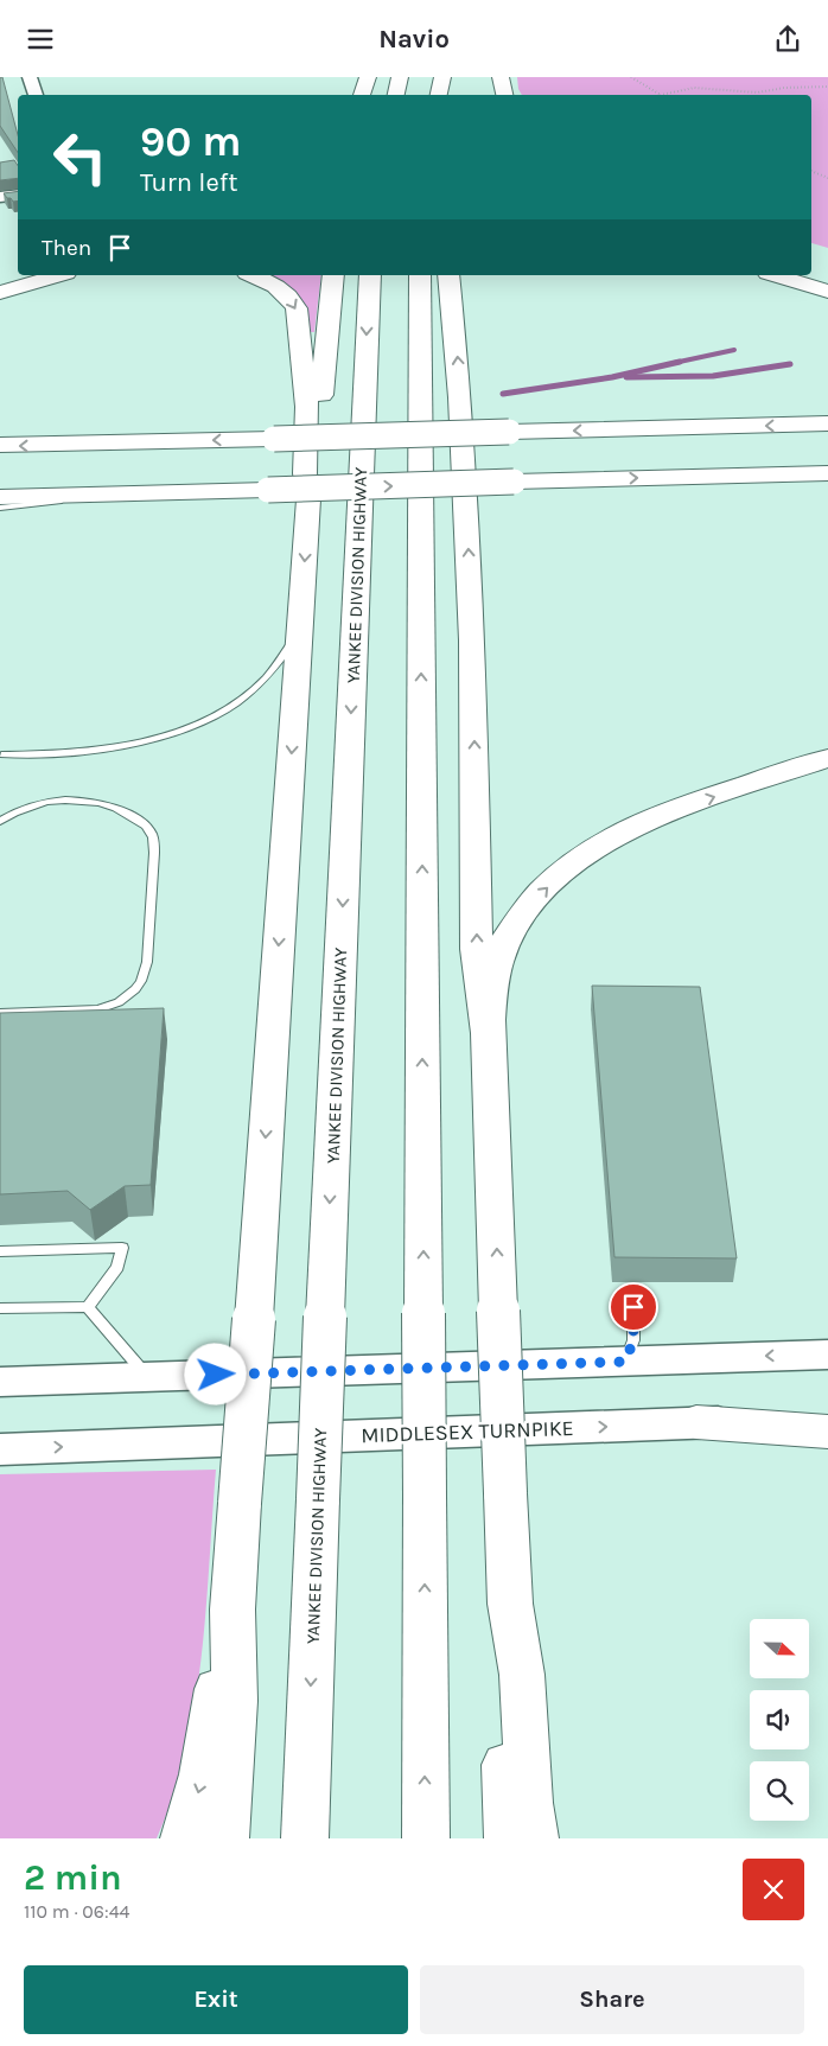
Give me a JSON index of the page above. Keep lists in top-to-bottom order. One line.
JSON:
{"streets":{"highway":["YANKEE DIVISION HIGHWAY"],"main road":["MIDDLESEX TURNPIKE"]},"north":"right","page":{"header":"Navio","turn":["90 m","Turn left"],"then":"Then","heading":["2 min","110 m · 06:44"],"buttons":["Exit","Share"]}}
